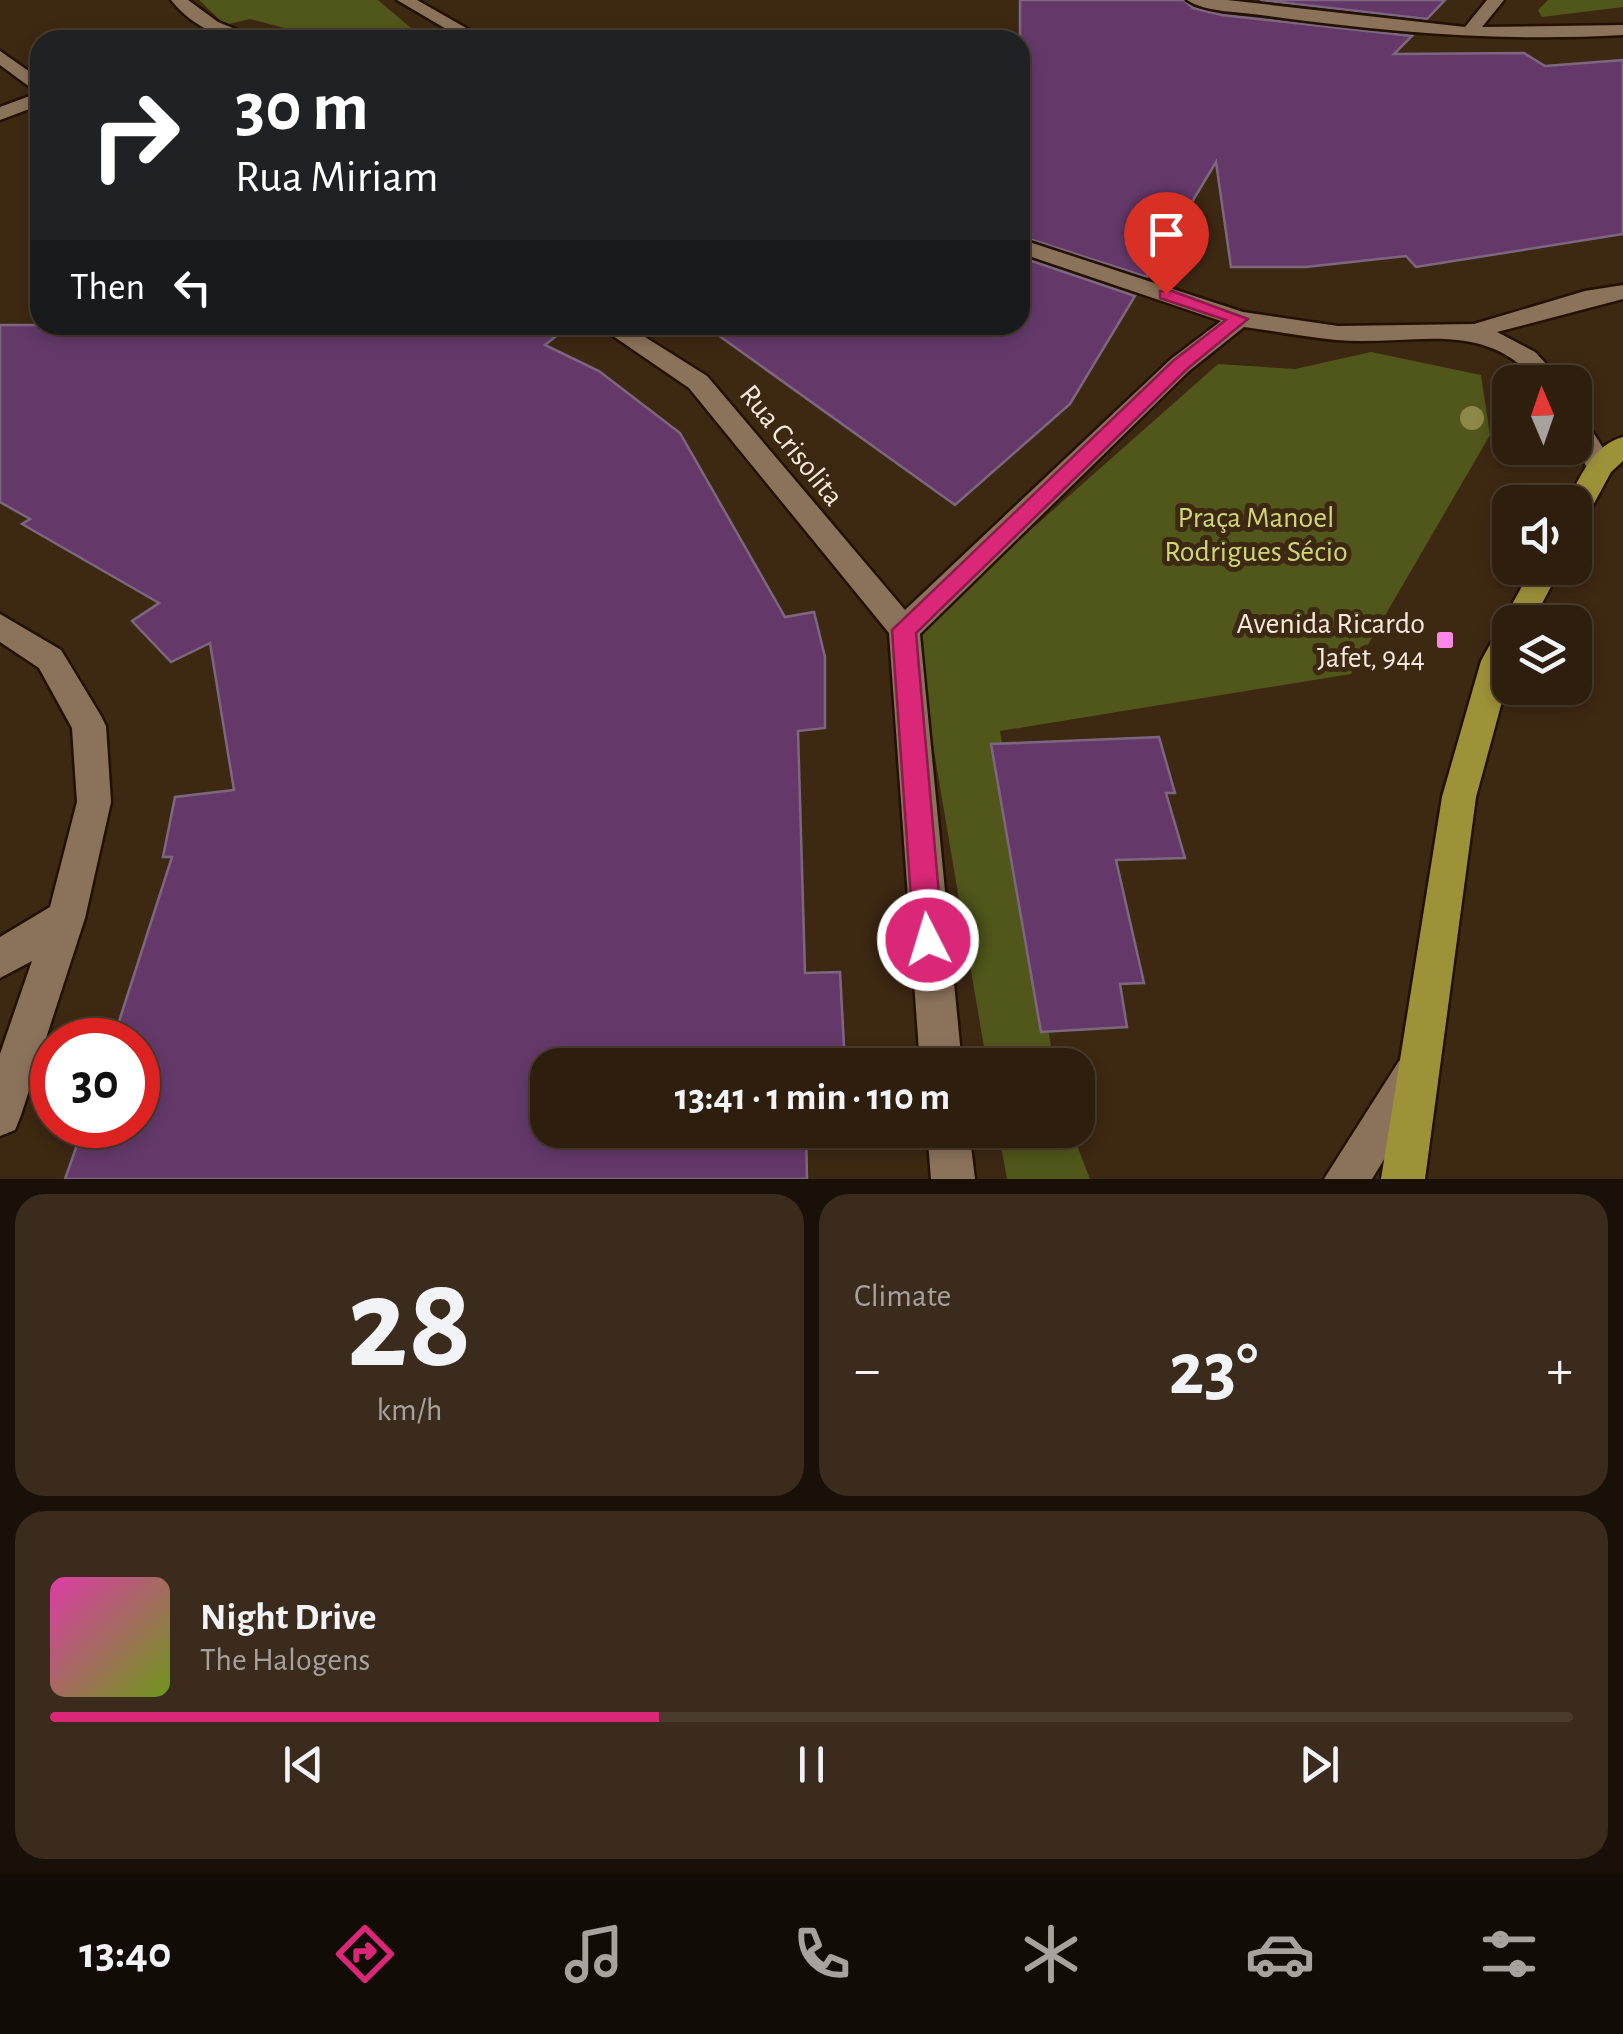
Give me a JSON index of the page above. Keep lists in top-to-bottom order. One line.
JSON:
{"streets":{"street":["Rua Crisolita"]},"parks":["Praça Manoel Rodrigues Sécio"],"places":{"transit":["Avenida Ricardo Jafet, 944"]},"north":"top","page":{"turn":["30 m","Rua Miriam"],"then":"Then","limit":"30","trip":"13:41 · 1 min · 110 m","tile":[["28","km/h"],"Climate"],"heat":["−","23°","+"],"song":["Night Drive","The Halogens"],"tabs":"13:40"}}
